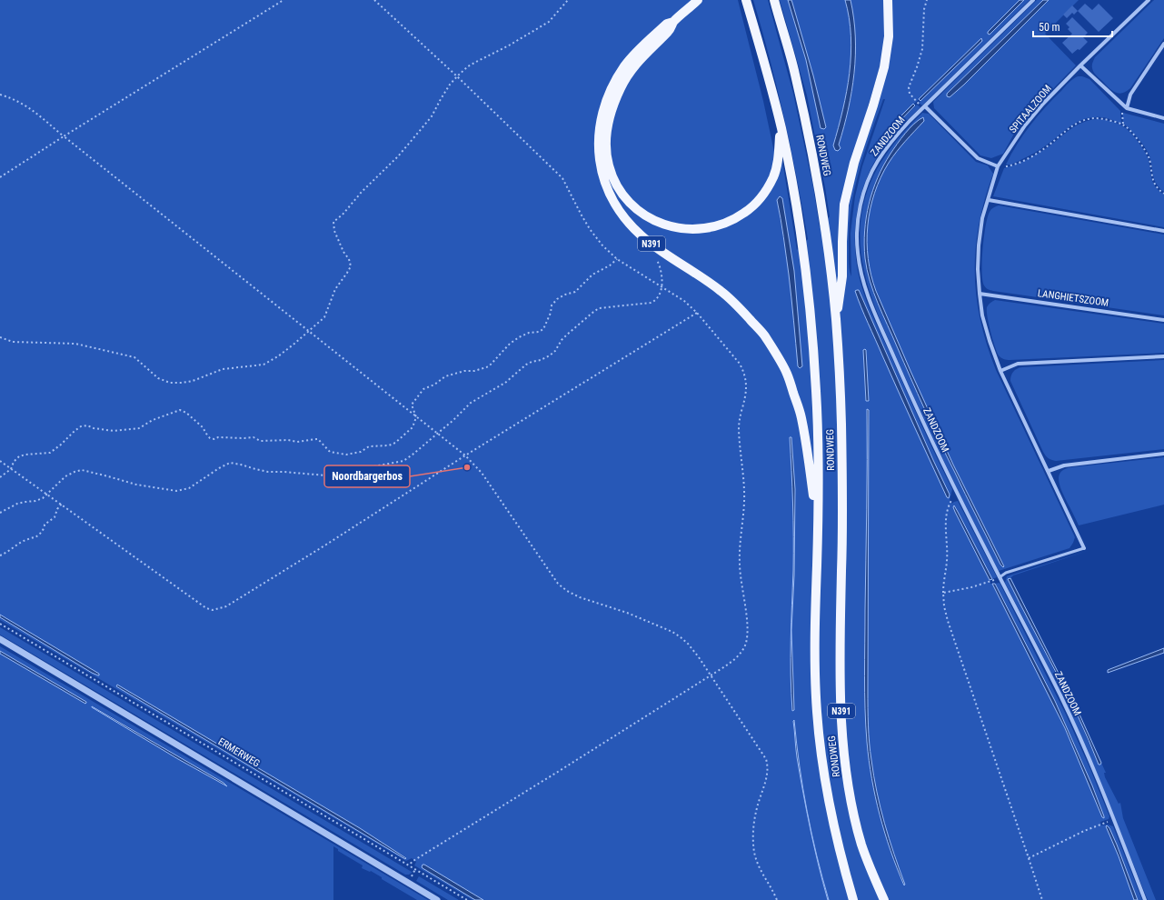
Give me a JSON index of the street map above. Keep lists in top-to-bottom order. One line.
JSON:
{"streets":{"main road":["RONDWEG","N391"],"street":["SPITAALZOOM","ZANDZOOM","LANGHIETSZOOM"],"path":["ERMERWEG"]},"crossings":[["RONDWEG","N391"]],"places":["Noordbargerbos"],"scale_bar":"50 m"}
